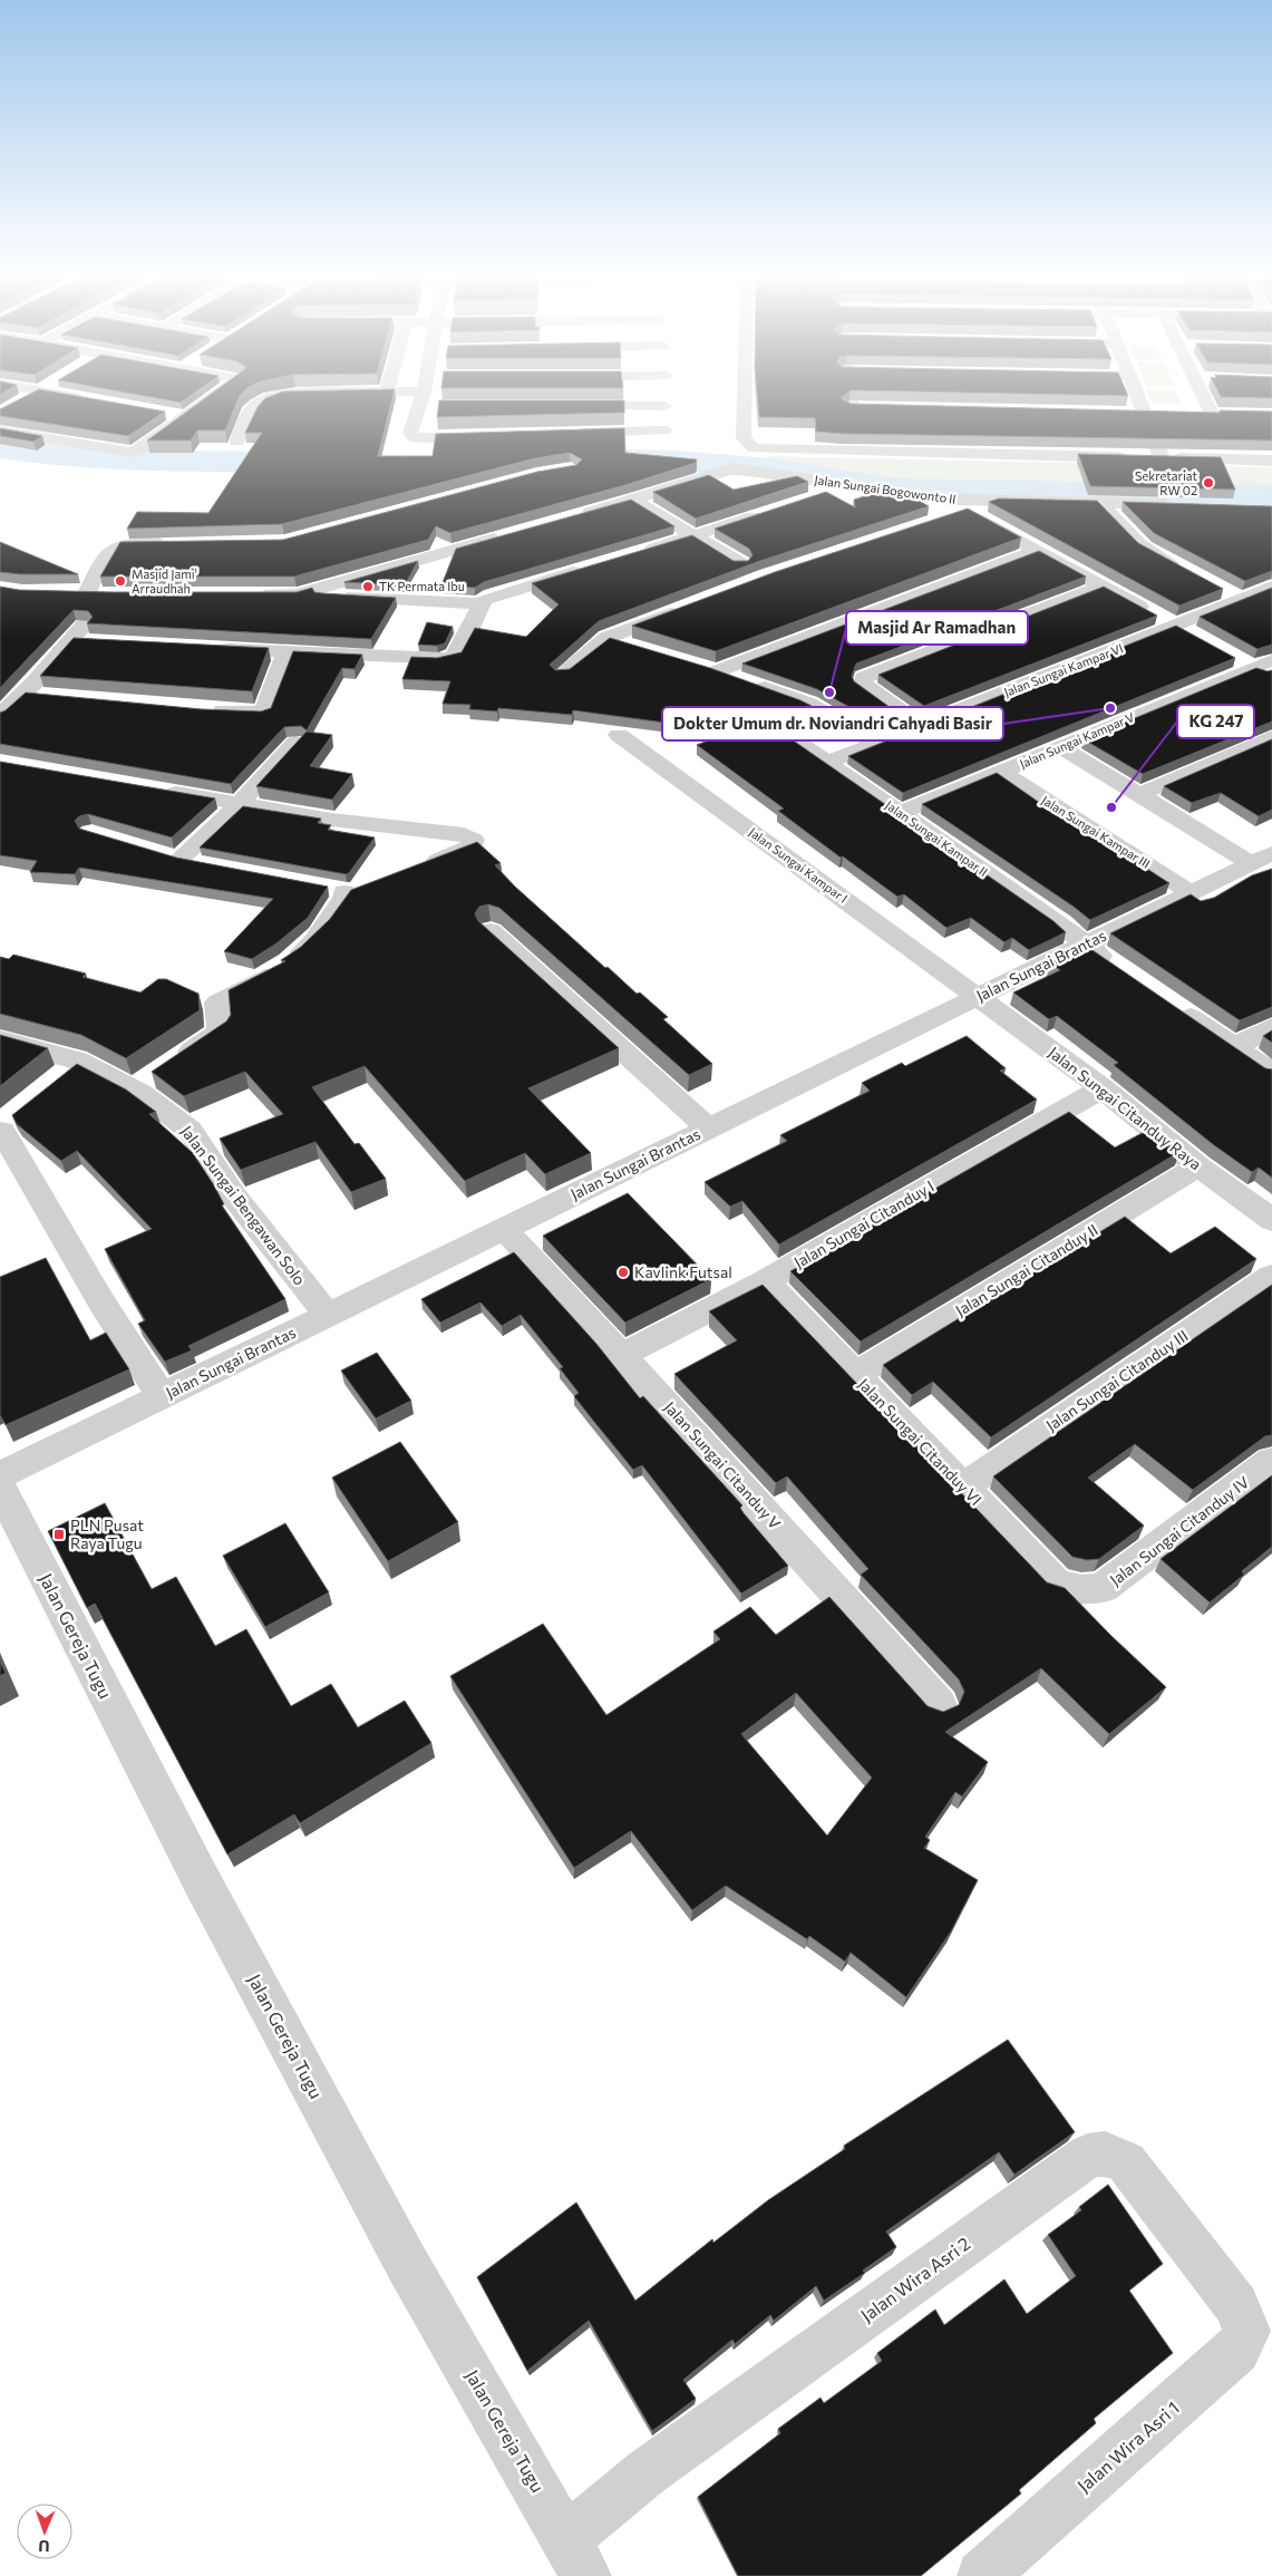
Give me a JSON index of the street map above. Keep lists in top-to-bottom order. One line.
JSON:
{"streets":{"street":["Jalan Sungai Bogowonto II","Jalan Sungai Kampar VI","Jalan Sungai Kampar V","Jalan Sungai Kampar III","Jalan Sungai Kampar II","Jalan Sungai Kampar I","Jalan Sungai Brantas","Jalan Sungai Citanduy Raya","Jalan Sungai Bengawan Solo","Jalan Sungai Citanduy I","Jalan Sungai Citanduy II","Jalan Sungai Citanduy III","Jalan Sungai Citanduy VI","Jalan Sungai Citanduy V","Jalan Sungai Citanduy IV","Jalan Gereja Tugu","Jalan Wira Asri 2","Jalan Wira Asri 1"]},"crossings":[["Jalan Sungai Kampar VI","Jalan Sungai Kampar II"],["Jalan Sungai Kampar V","Jalan Sungai Kampar III"],["Jalan Sungai Kampar V","Jalan Sungai Kampar II"],["Jalan Sungai Kampar III","Jalan Sungai Brantas"],["Jalan Sungai Kampar II","Jalan Sungai Brantas"],["Jalan Sungai Kampar I","Jalan Sungai Brantas"],["Jalan Sungai Kampar I","Jalan Sungai Citanduy Raya"],["Jalan Sungai Brantas","Jalan Sungai Citanduy Raya"],["Jalan Sungai Brantas","Jalan Sungai Bengawan Solo"],["Jalan Sungai Brantas","Jalan Sungai Citanduy V"],["Jalan Sungai Citanduy Raya","Jalan Sungai Citanduy I"],["Jalan Sungai Citanduy Raya","Jalan Sungai Citanduy II"],["Jalan Sungai Citanduy I","Jalan Sungai Citanduy VI"],["Jalan Sungai Citanduy I","Jalan Sungai Citanduy V"],["Jalan Sungai Citanduy II","Jalan Sungai Citanduy VI"],["Jalan Sungai Citanduy III","Jalan Sungai Citanduy VI"],["Jalan Sungai Citanduy VI","Jalan Sungai Citanduy IV"],["Jalan Gereja Tugu","Jalan Wira Asri 2"],["Jalan Wira Asri 2","Jalan Wira Asri 1"]],"places":{"other":["Sekretariat RW 02","Masjid Jami' Arraudhah","TK Permata Ibu","Masjid Ar Ramadhan","Dokter Umum dr. Noviandri Cahyadi Basir","KG 247","Kavlink Futsal"],"transit":["PLN Pusat Raya Tugu"]},"north":"bottom"}
